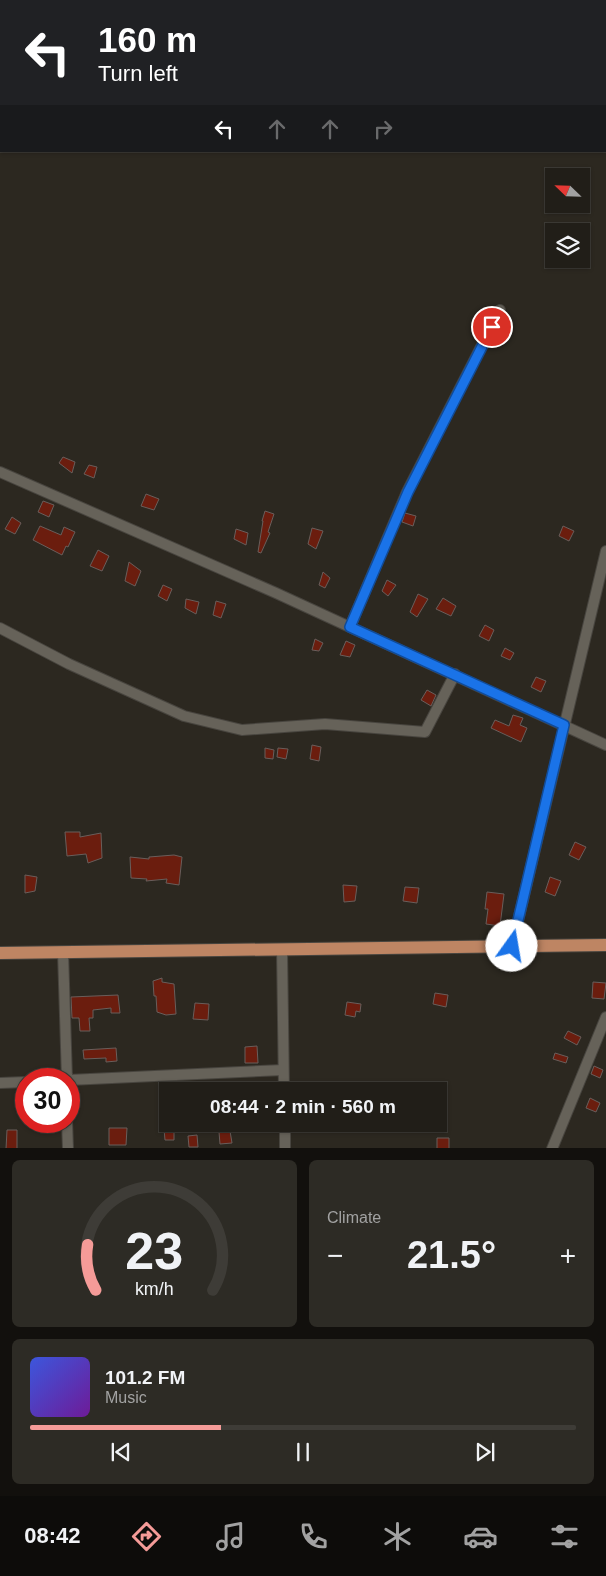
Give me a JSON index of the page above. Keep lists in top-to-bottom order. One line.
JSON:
{"north":"top left","page":{"turn":["160 m","Turn left"],"limit":"30","trip":"08:44 · 2 min · 560 m","tile":"Climate","heat":["−","21.5°","+"],"song":["101.2 FM","Music"],"tabs":"08:42","gauge":["23","km/h"]}}
